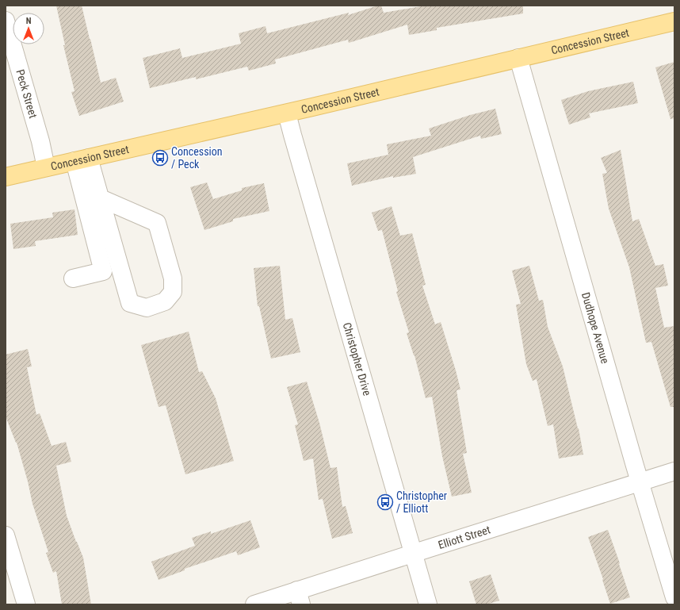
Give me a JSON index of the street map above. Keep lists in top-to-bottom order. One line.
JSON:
{"streets":{"main road":["Concession Street"],"street":["Peck Street","Dudhope Avenue","Christopher Drive","Elliott Street"]},"crossings":[["Concession Street","Peck Street"],["Concession Street","Dudhope Avenue"],["Concession Street","Christopher Drive"],["Dudhope Avenue","Elliott Street"],["Christopher Drive","Elliott Street"]],"places":{"bus stop":["Concession / Peck","Christopher / Elliott"]},"north":"top"}
